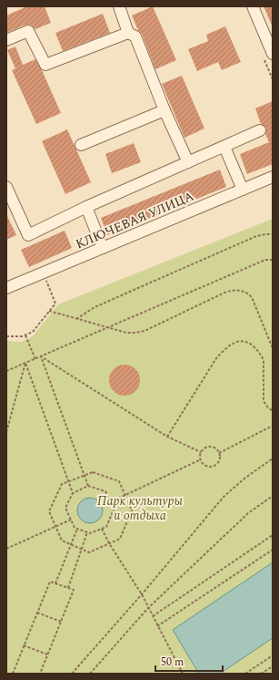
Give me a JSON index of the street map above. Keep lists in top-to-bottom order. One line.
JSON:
{"streets":{"street":["КЛЮЧЕВАЯ УЛИЦА"]},"parks":["Парк культуры и отдыха"],"scale_bar":"50 m"}
